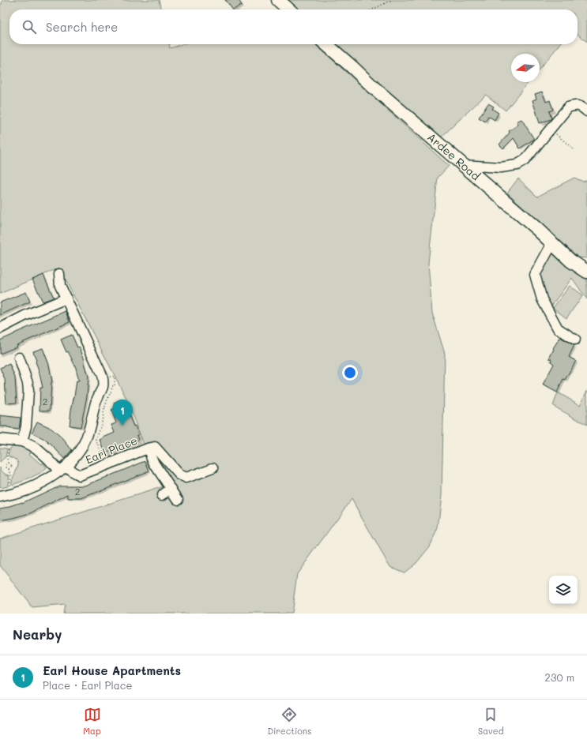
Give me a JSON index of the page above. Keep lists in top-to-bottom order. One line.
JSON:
{"streets":{"main road":["Ardee Road"],"street":["Earl Place"]},"house_numbers":["2","2"],"north":"left","page":{"search":"Search here","pins":"1","heading":"Nearby","list":[{"mark":"1","name":"Earl House Apartments","note":"Place · Earl Place","value":"230 m"}],"nav":["Map","Directions","Saved"]}}
